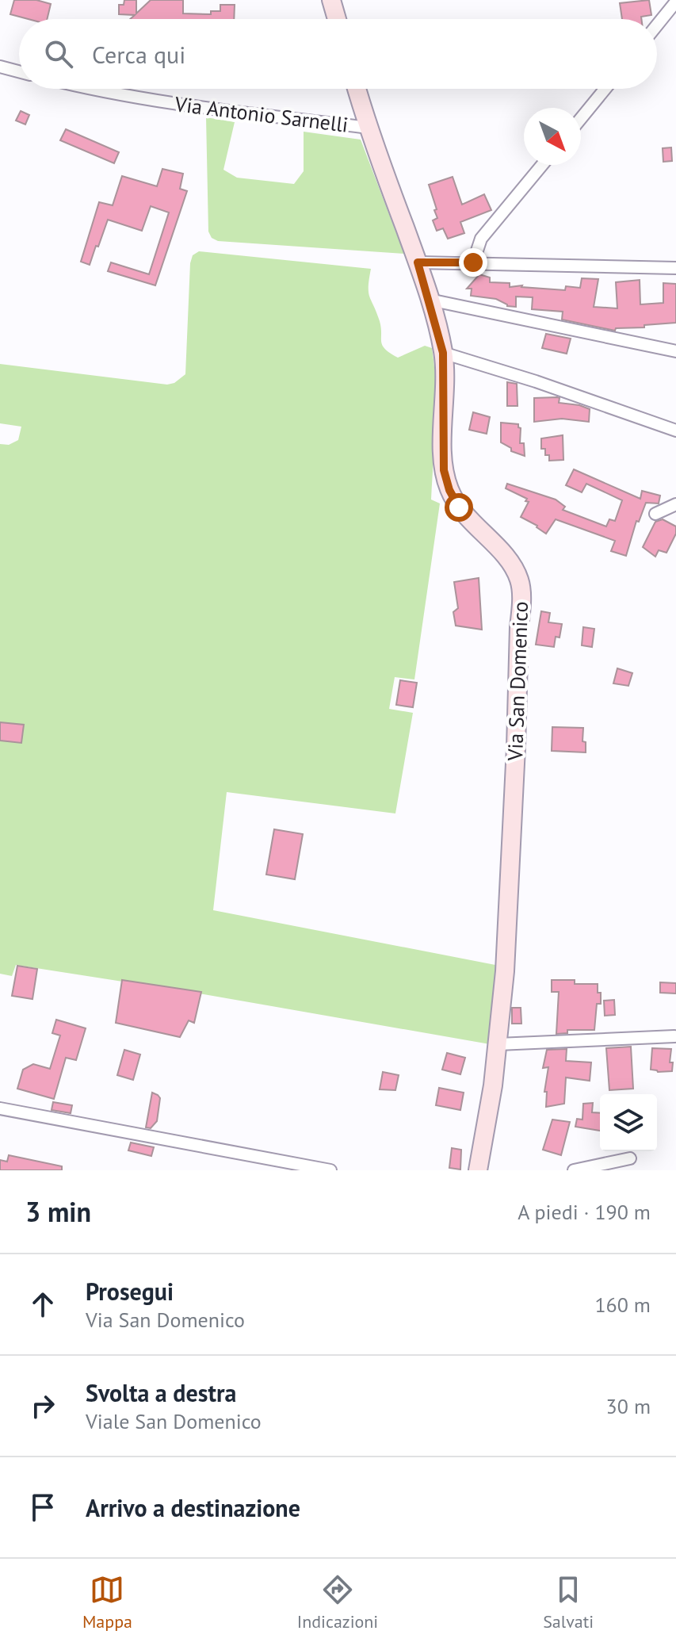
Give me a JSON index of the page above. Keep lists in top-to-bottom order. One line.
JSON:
{"streets":{"street":["Via Antonio Sarnelli","Via San Domenico"]},"crossings":[["Via Antonio Sarnelli","Via San Domenico"]],"north":"bottom right","page":{"search":"Cerca qui","heading":["3 min","A piedi · 190 m"],"list":[["Prosegui","Via San Domenico","160 m"],["Svolta a destra","Viale San Domenico","30 m"],"Arrivo a destinazione"],"nav":["Mappa","Indicazioni","Salvati"]}}
